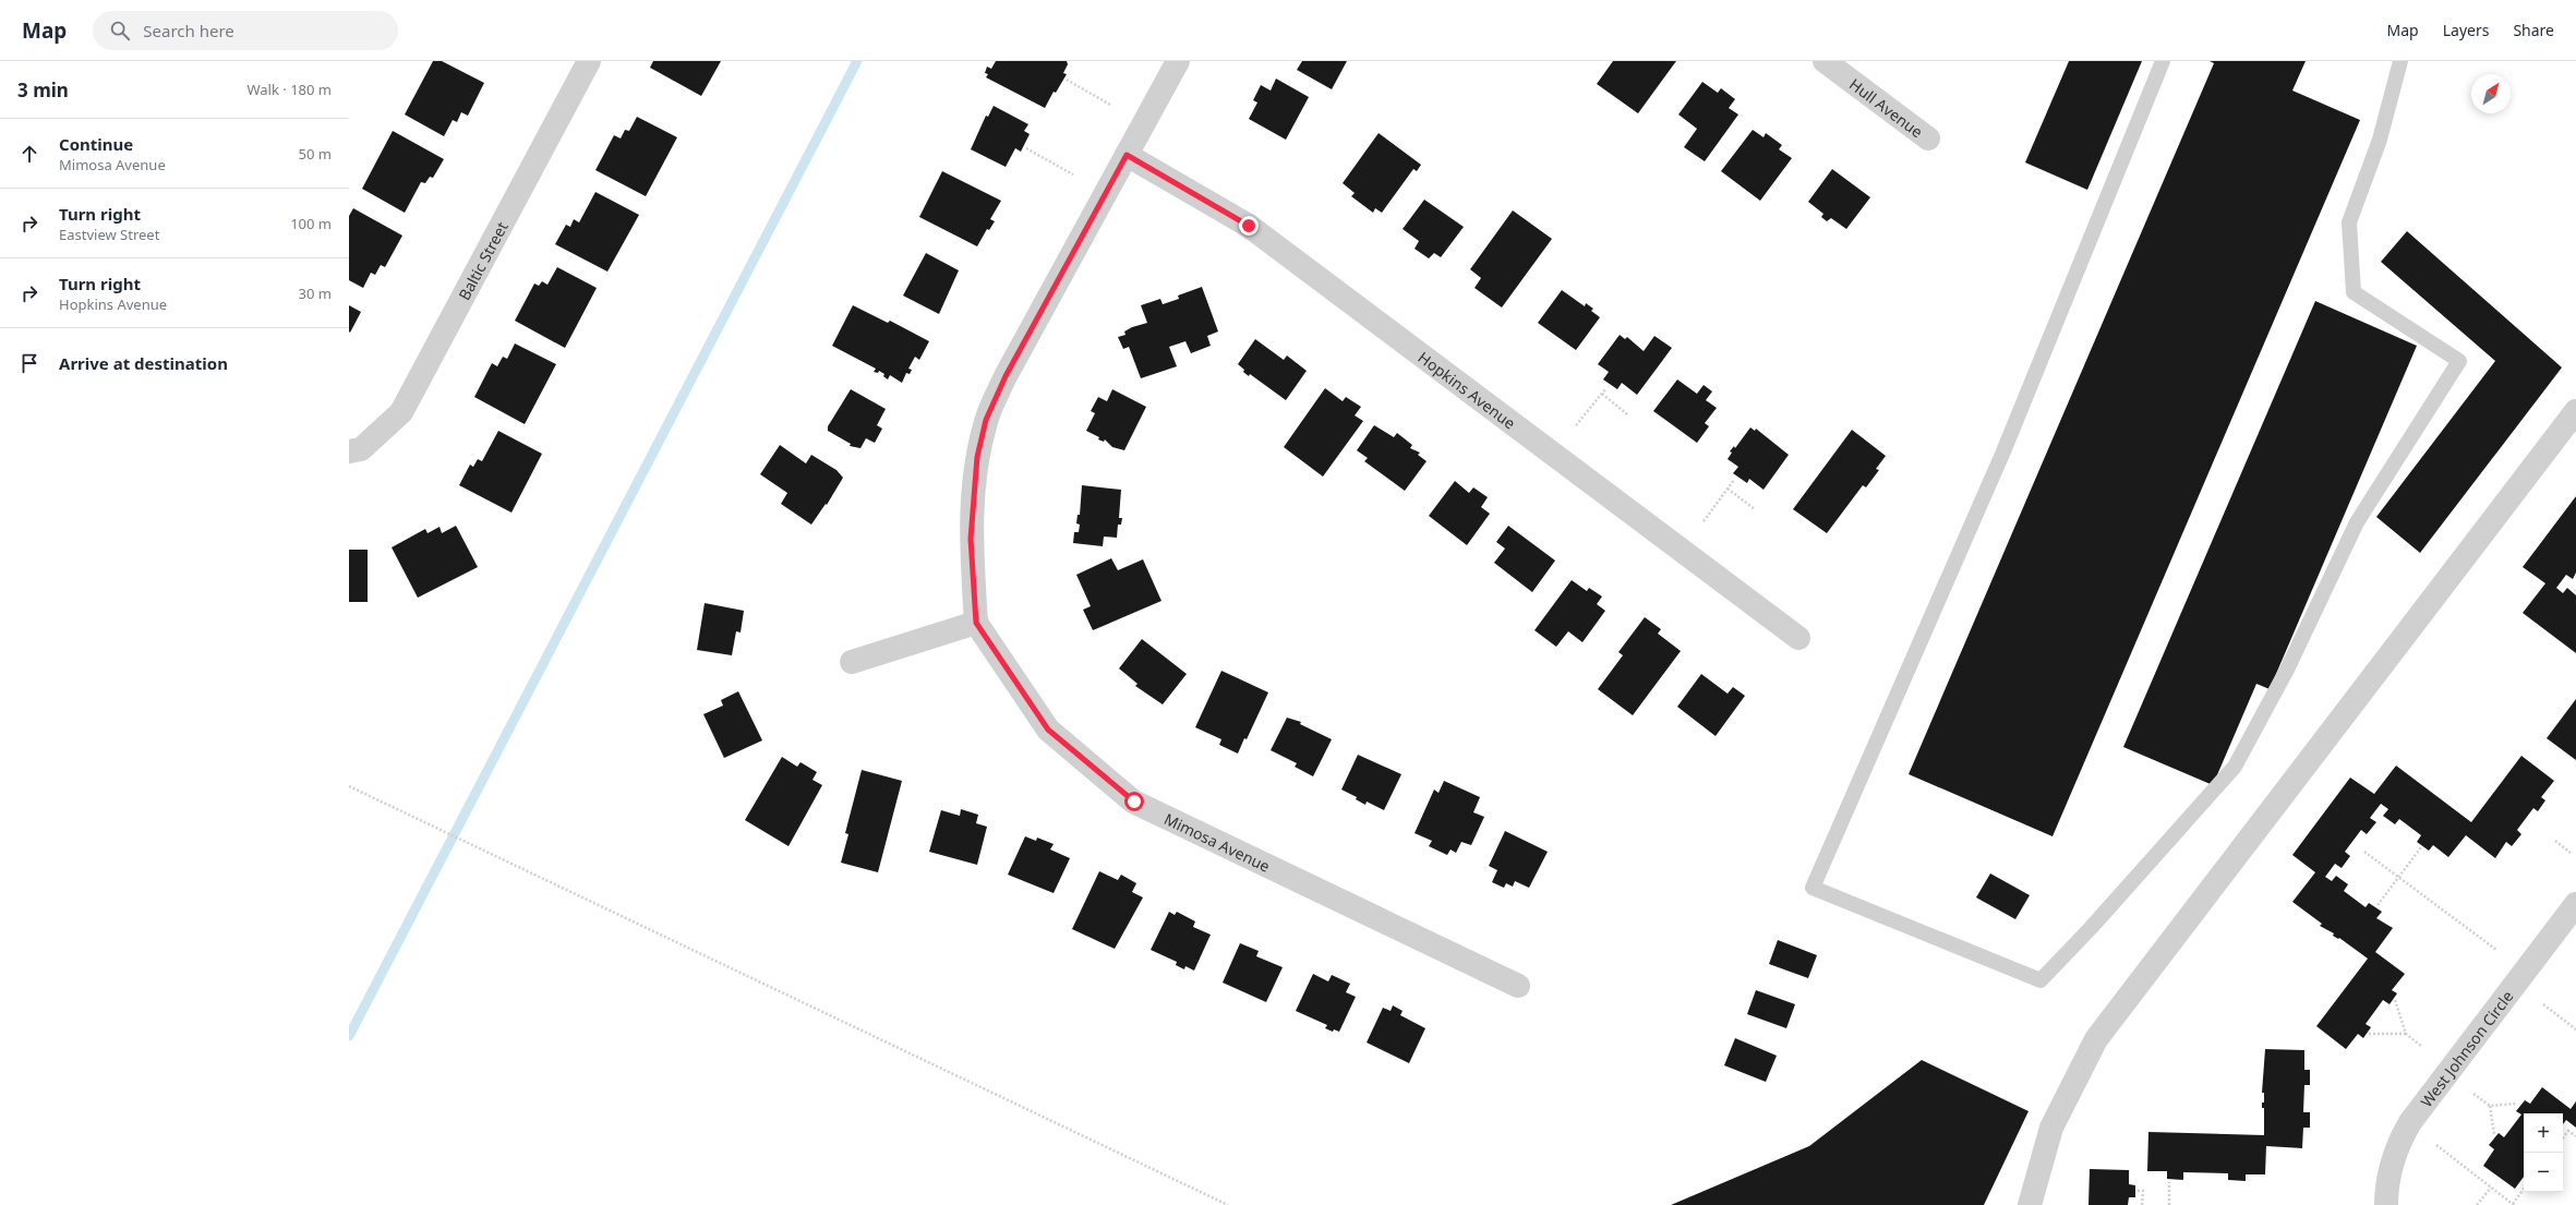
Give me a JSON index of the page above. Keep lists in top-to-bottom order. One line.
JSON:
{"streets":{"street":["Hull Avenue","Baltic Street","Hopkins Avenue","Mimosa Avenue","West Johnson Circle"]},"north":"top right","page":{"header":"Map","search":"Search here","nav":["Map","Layers","Share"],"heading":["3 min","Walk · 180 m"],"list":[["Continue","Mimosa Avenue","50 m"],["Turn right","Eastview Street","100 m"],["Turn right","Hopkins Avenue","30 m"],"Arrive at destination"],"map_buttons":["+","−"]}}
